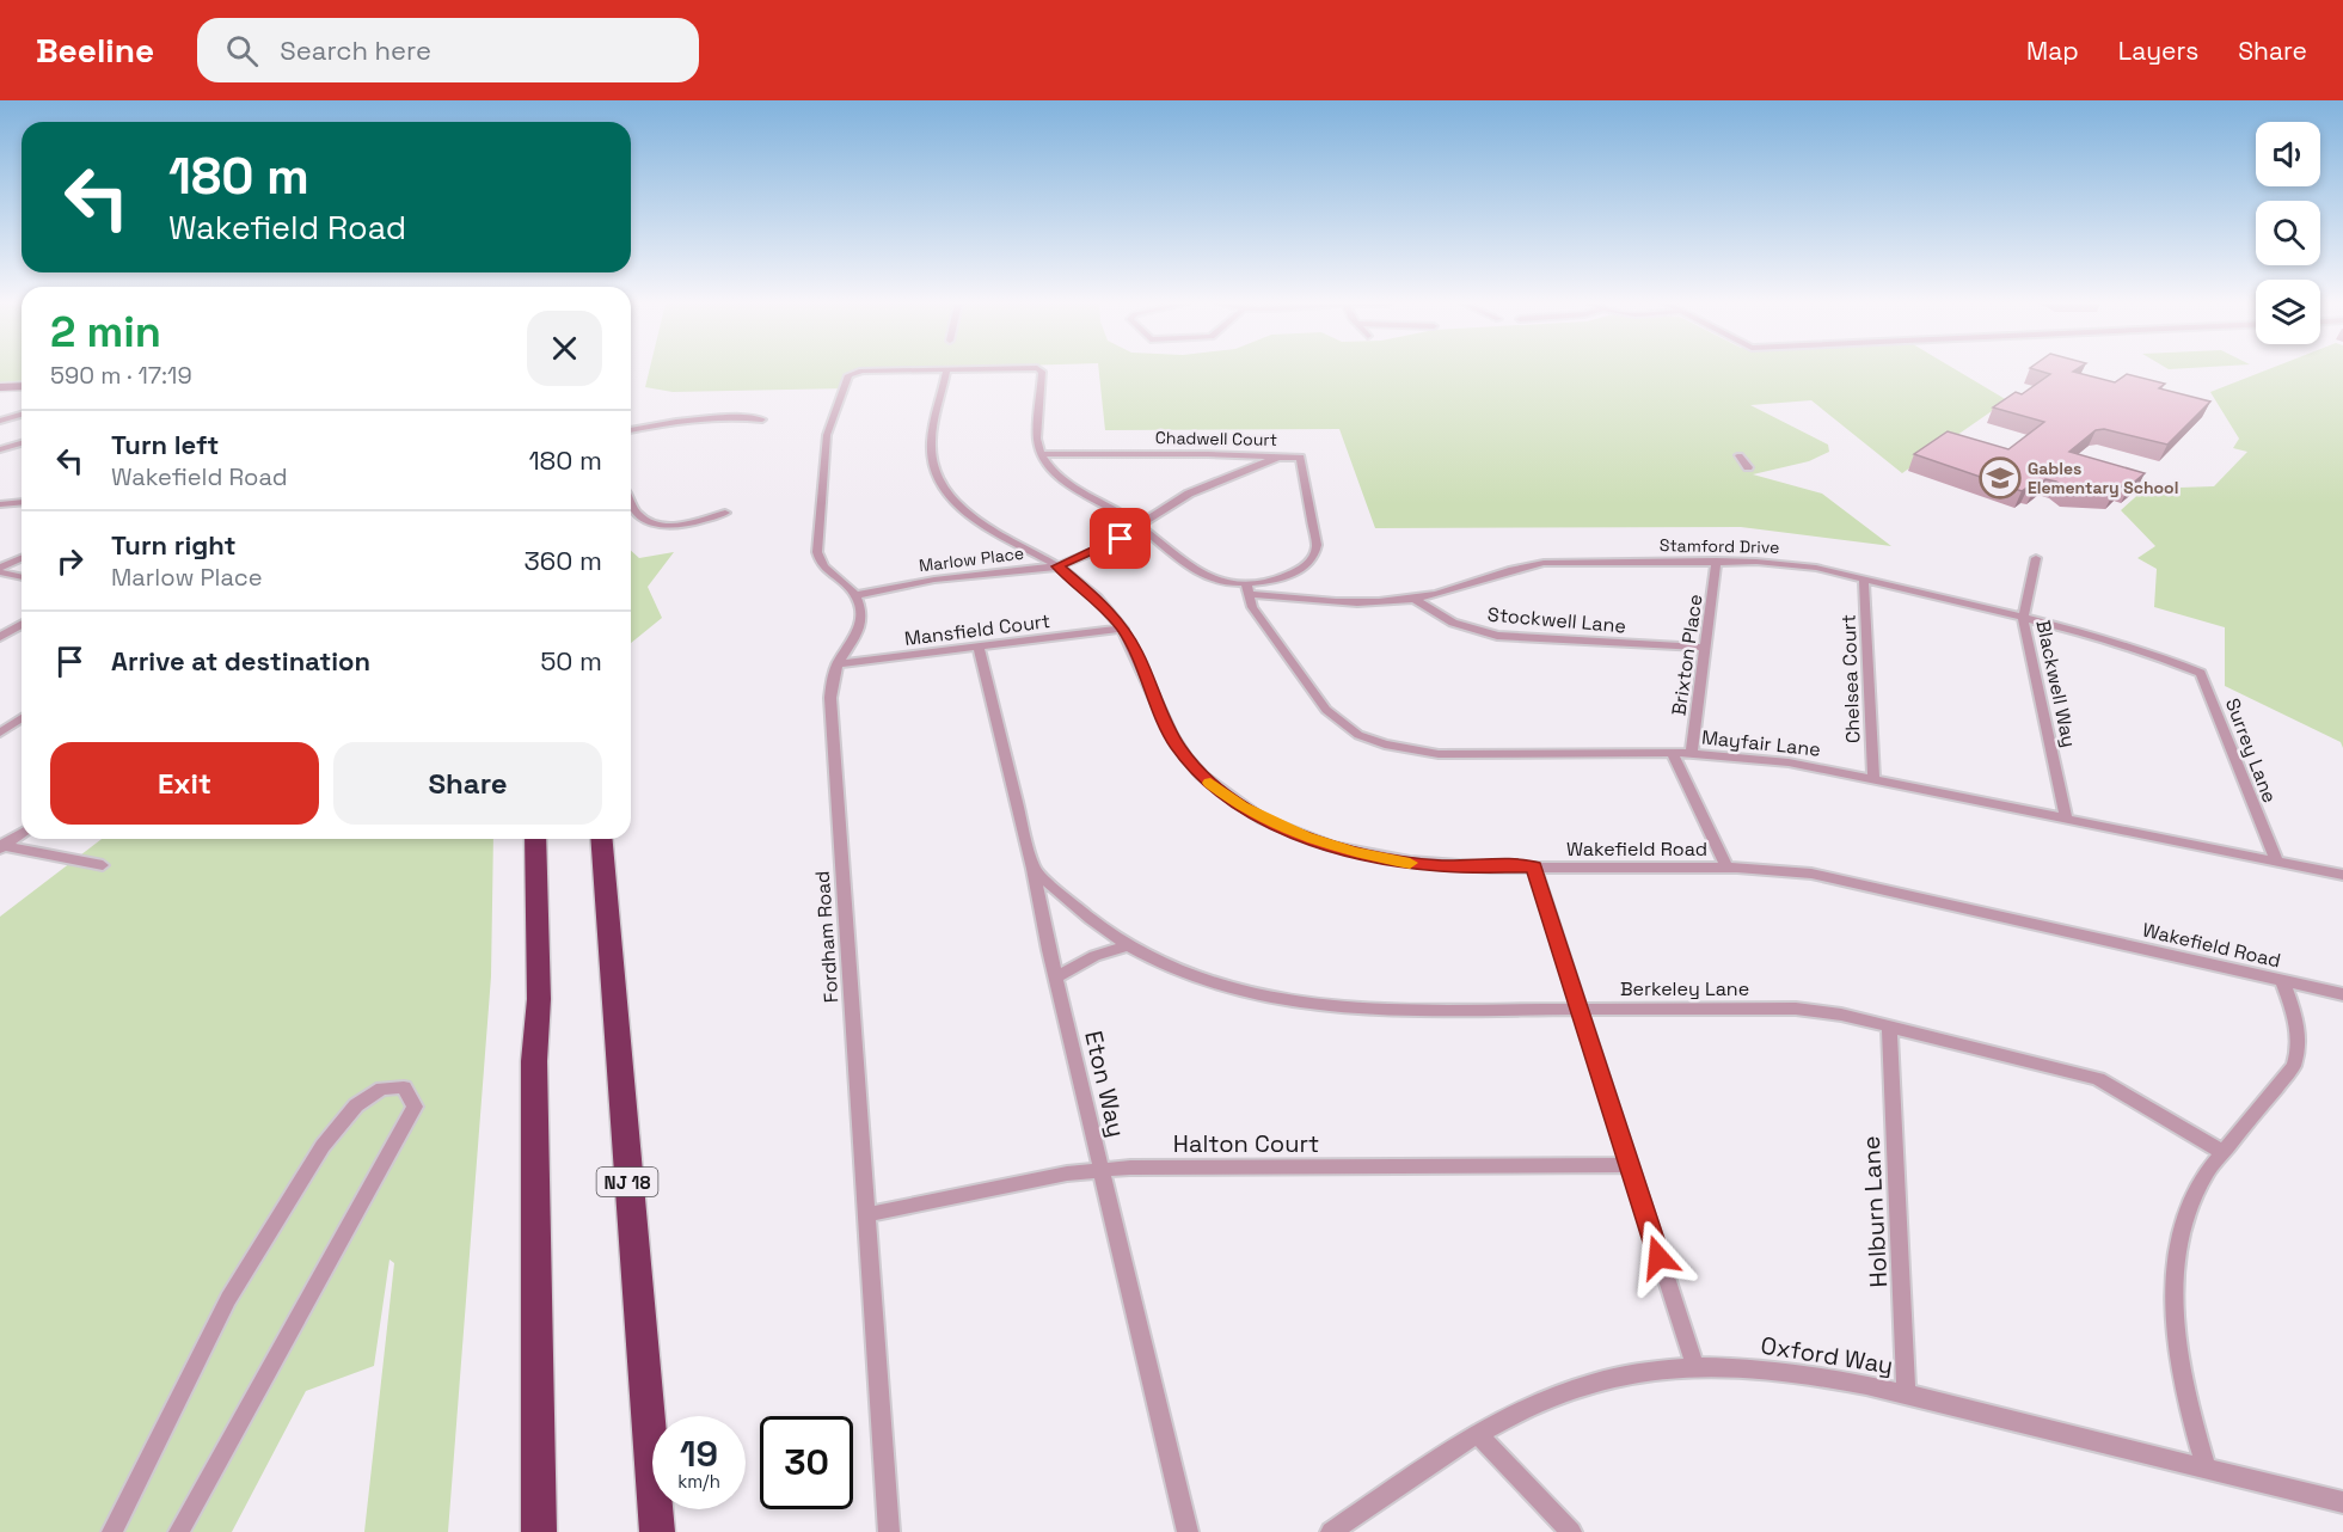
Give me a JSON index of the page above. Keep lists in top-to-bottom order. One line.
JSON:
{"streets":{"highway":["NJ 18"],"street":["Chadwell Court","Stamford Drive","Marlow Place","Stockwell Lane","Mansfield Court","Brixton Place","Chelsea Court","Blackwell Way","Mayfair Lane","Surrey Lane","Wakefield Road","Fordham Road","Berkeley Lane","Eton Way","Halton Court","Holburn Lane","Oxford Way"]},"crossings":[["Chadwell Court","Stamford Drive"],["Chadwell Court","Marlow Place"],["Chadwell Court","Mayfair Lane"],["Stamford Drive","Marlow Place"],["Stamford Drive","Stockwell Lane"],["Stamford Drive","Brixton Place"],["Stamford Drive","Chelsea Court"],["Stamford Drive","Blackwell Way"],["Stamford Drive","Mayfair Lane"],["Stamford Drive","Surrey Lane"],["Marlow Place","Wakefield Road"],["Marlow Place","Fordham Road"],["Stockwell Lane","Brixton Place"],["Mansfield Court","Wakefield Road"],["Mansfield Court","Fordham Road"],["Mansfield Court","Eton Way"],["Brixton Place","Mayfair Lane"],["Chelsea Court","Mayfair Lane"],["Blackwell Way","Mayfair Lane"],["Mayfair Lane","Surrey Lane"],["Fordham Road","Halton Court"],["Berkeley Lane","Eton Way"],["Berkeley Lane","Holburn Lane"],["Eton Way","Halton Court"],["Holburn Lane","Oxford Way"]],"places":{"school or university":["Gables Elementary School"]},"page":{"header":"Beeline","search":"Search here","nav":["Map","Layers","Share"],"turn":["180 m","Wakefield Road"],"heading":["2 min","590 m · 17:19"],"list":[{"name":"Turn left","note":"Wakefield Road","value":"180 m"},{"name":"Turn right","note":"Marlow Place","value":"360 m"},{"name":"Arrive at destination","value":"50 m"}],"buttons":["Exit","Share"],"speed":"19 km/h","limit":"30"}}
